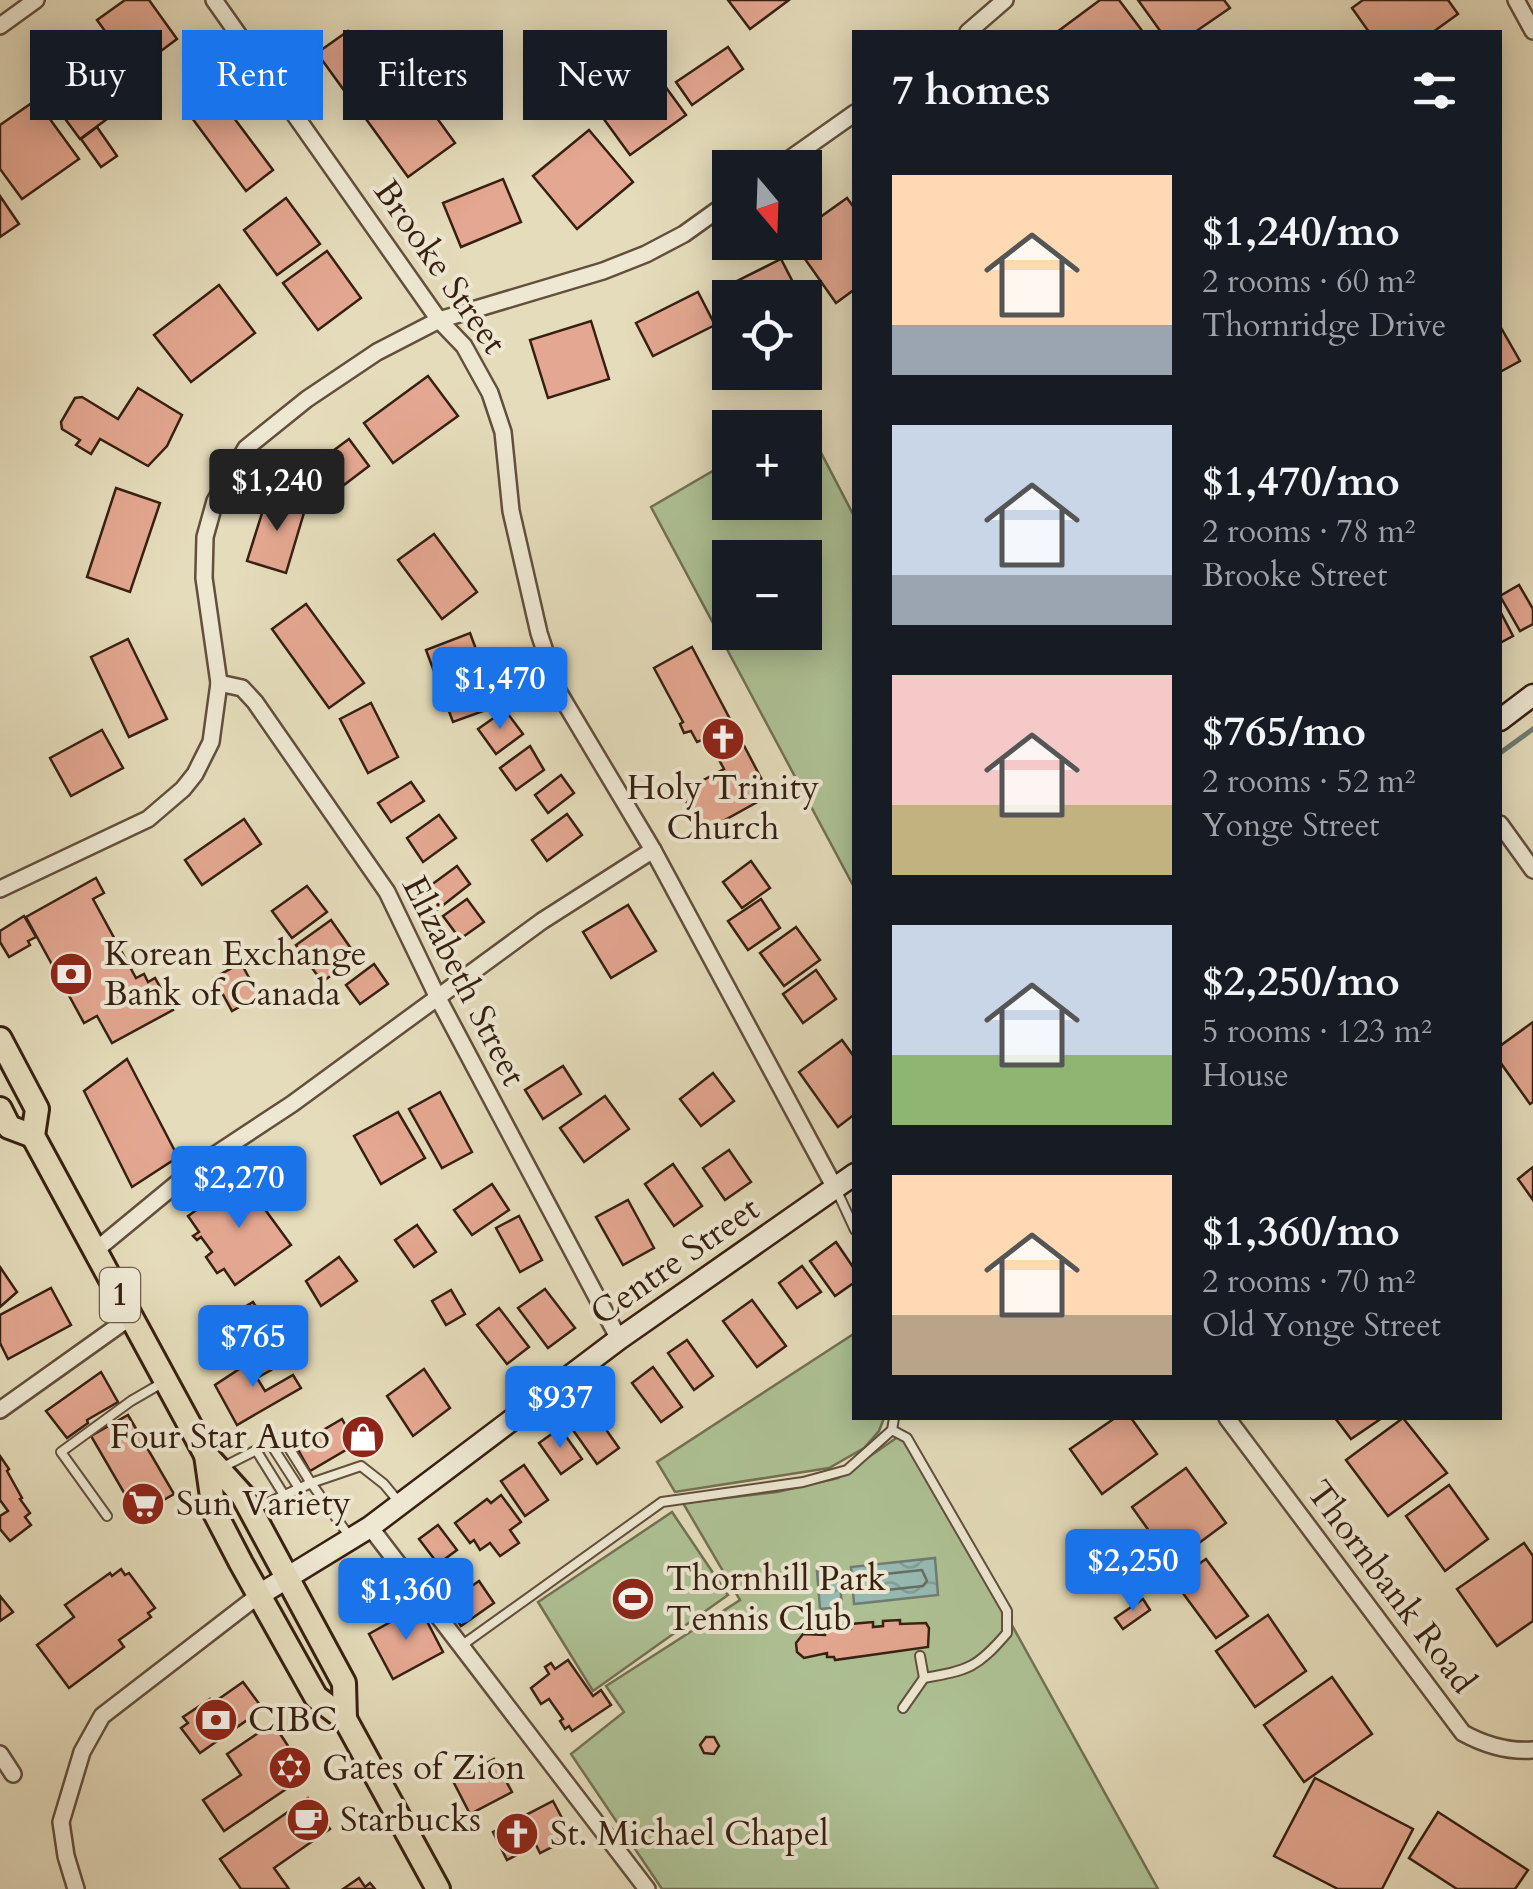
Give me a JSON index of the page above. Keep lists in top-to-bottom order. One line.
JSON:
{"streets":{"main road":["Centre Street","1"],"street":["Brooke Street","Elizabeth Street","Thornbank Road"]},"crossings":[["Brooke Street","Centre Street"],["Elizabeth Street","Centre Street"],["Centre Street","1"]],"places":{"church":["Holy Trinity Church","St. Michael Chapel"],"bank":["Korean Exchange Bank of Canada","CIBC"],"shop":["Four Star Auto"],"supermarket":["Sun Variety"],"sports":["Thornhill Park Tennis Club"],"synagogue":["Gates of Zion"],"cafe":["Starbucks"]},"north":"bottom","page":{"chip":["Buy","Rent","Filters","New"],"heading":"7 homes","map_buttons":["+","−"],"list":[{"name":"$1,240/mo","note":"2 rooms · 60 m² · Thornridge Drive"},{"name":"$1,470/mo","note":"2 rooms · 78 m² · Brooke Street"},{"name":"$765/mo","note":"2 rooms · 52 m² · Yonge Street"},{"name":"$2,250/mo","note":"5 rooms · 123 m² · House"},{"name":"$1,360/mo","note":"2 rooms · 70 m² · Old Yonge Street"}],"price":["$1,240","$1,470","$2,270","$765","$937","$2,250","$1,360"]}}
